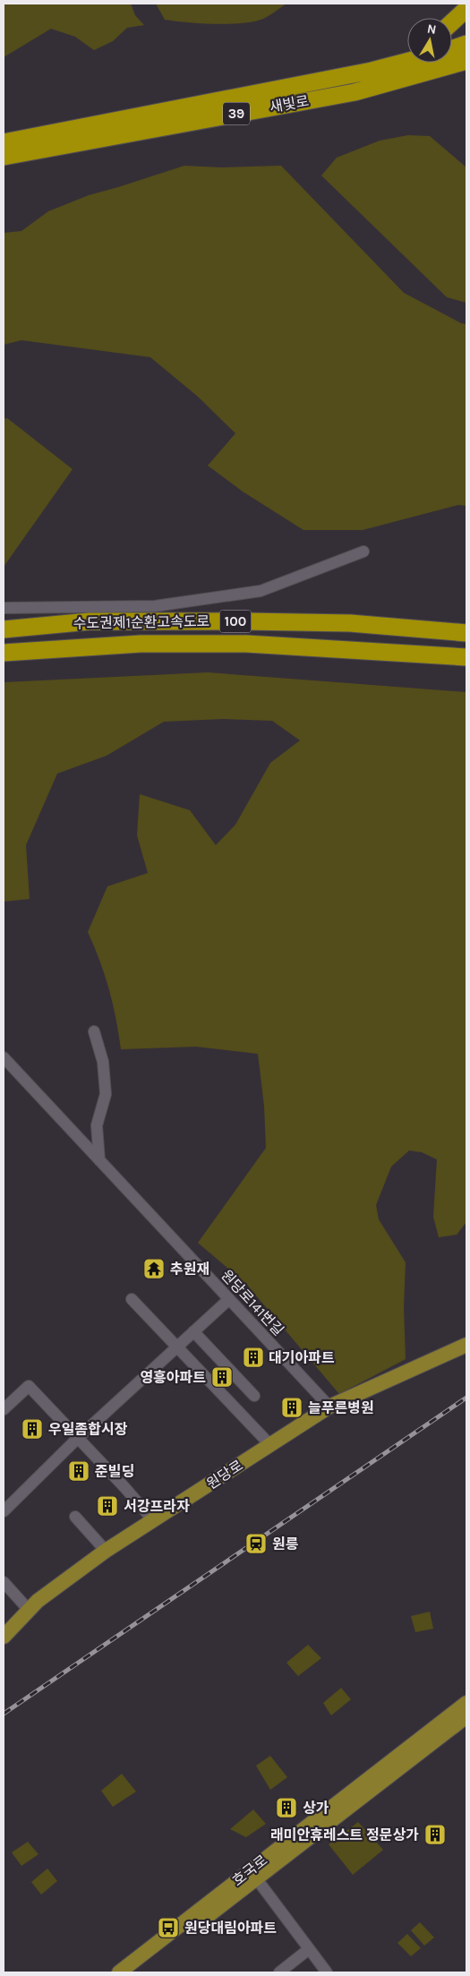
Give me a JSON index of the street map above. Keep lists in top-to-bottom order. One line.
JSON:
{"streets":{"highway":["새빛로","39","100","수도권제1순환고속도로"],"main road":["원당로","호국로"],"street":["원당로141번길"]},"crossings":[["원당로141번길","원당로"]],"places":{"temple":["추원재"],"building":["대기아파트","영흥아파트","늘푸른병원","우일좀합시장","준빌딩","서강프라자","상가","래미안휴레스트 정문상가"],"station":["원릉"],"bus stop":["원당대림아파트"]},"north":"top"}
